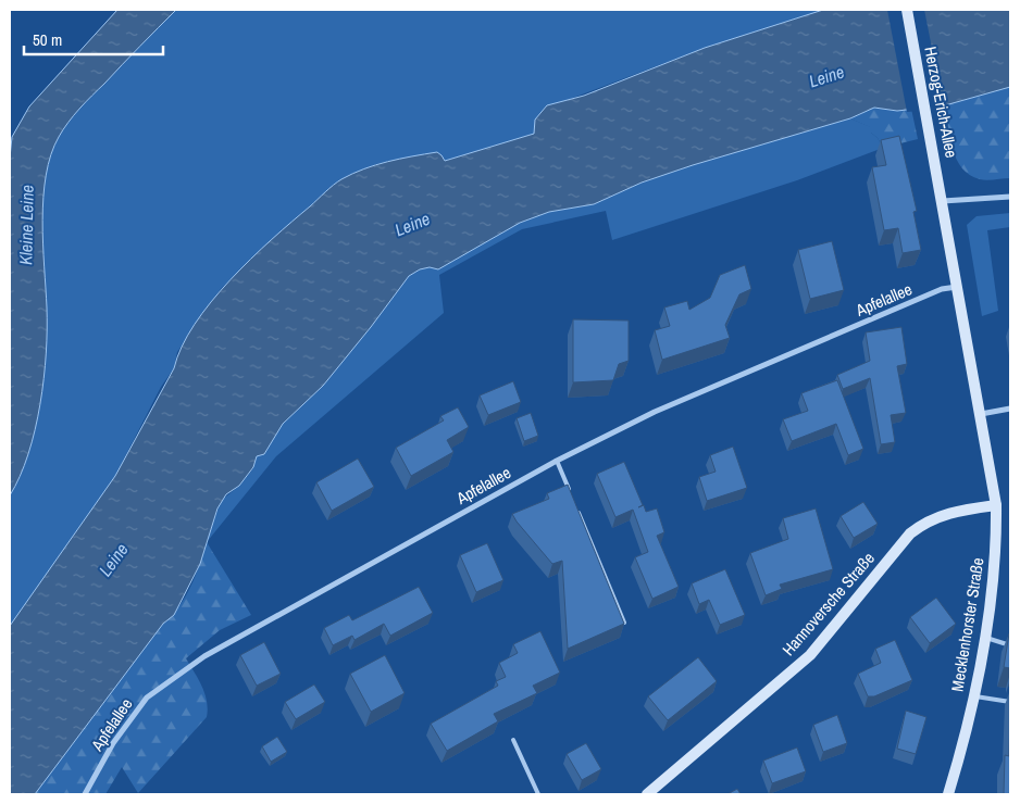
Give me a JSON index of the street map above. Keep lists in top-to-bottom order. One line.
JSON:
{"streets":{"main road":["Herzog-Erich-Allee","Hannoversche Straße","Mecklenhorster Straße"],"street":["Apfelallee"]},"crossings":[["Herzog-Erich-Allee","Mecklenhorster Straße"],["Apfelallee","Mecklenhorster Straße"],["Hannoversche Straße","Mecklenhorster Straße"]],"water":["Leine","Kleine Leine"],"scale_bar":"50 m"}
